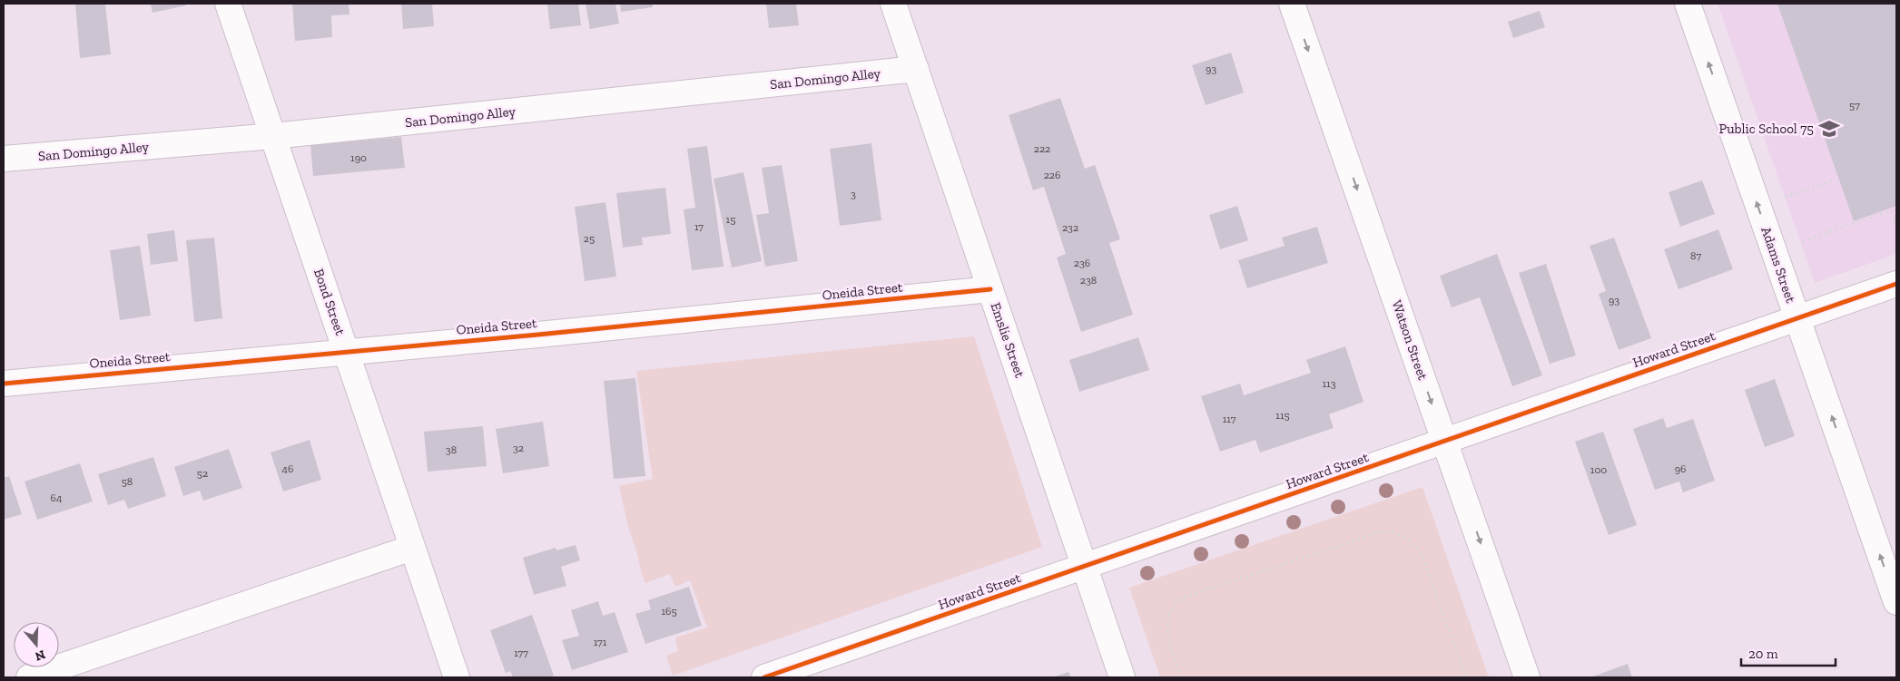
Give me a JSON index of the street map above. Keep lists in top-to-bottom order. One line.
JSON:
{"streets":{"street":["San Domingo Alley","Adams Street","Oneida Street","Bond Street","Emslie Street","Watson Street","Howard Street"]},"crossings":[["San Domingo Alley","Bond Street"],["San Domingo Alley","Emslie Street"],["Adams Street","Howard Street"],["Oneida Street","Bond Street"],["Oneida Street","Emslie Street"],["Emslie Street","Howard Street"],["Watson Street","Howard Street"]],"one_way":["Adams Street","Watson Street"],"places":{"school or university":["Public School 75"]},"house_numbers":["93","57","222","190","226","3","15","17","232","25","87","236","238","93","113","115","117","32","38","46","96","100","52","58","64","165","171","177"],"scale_bar":"20 m","north":"bottom"}
